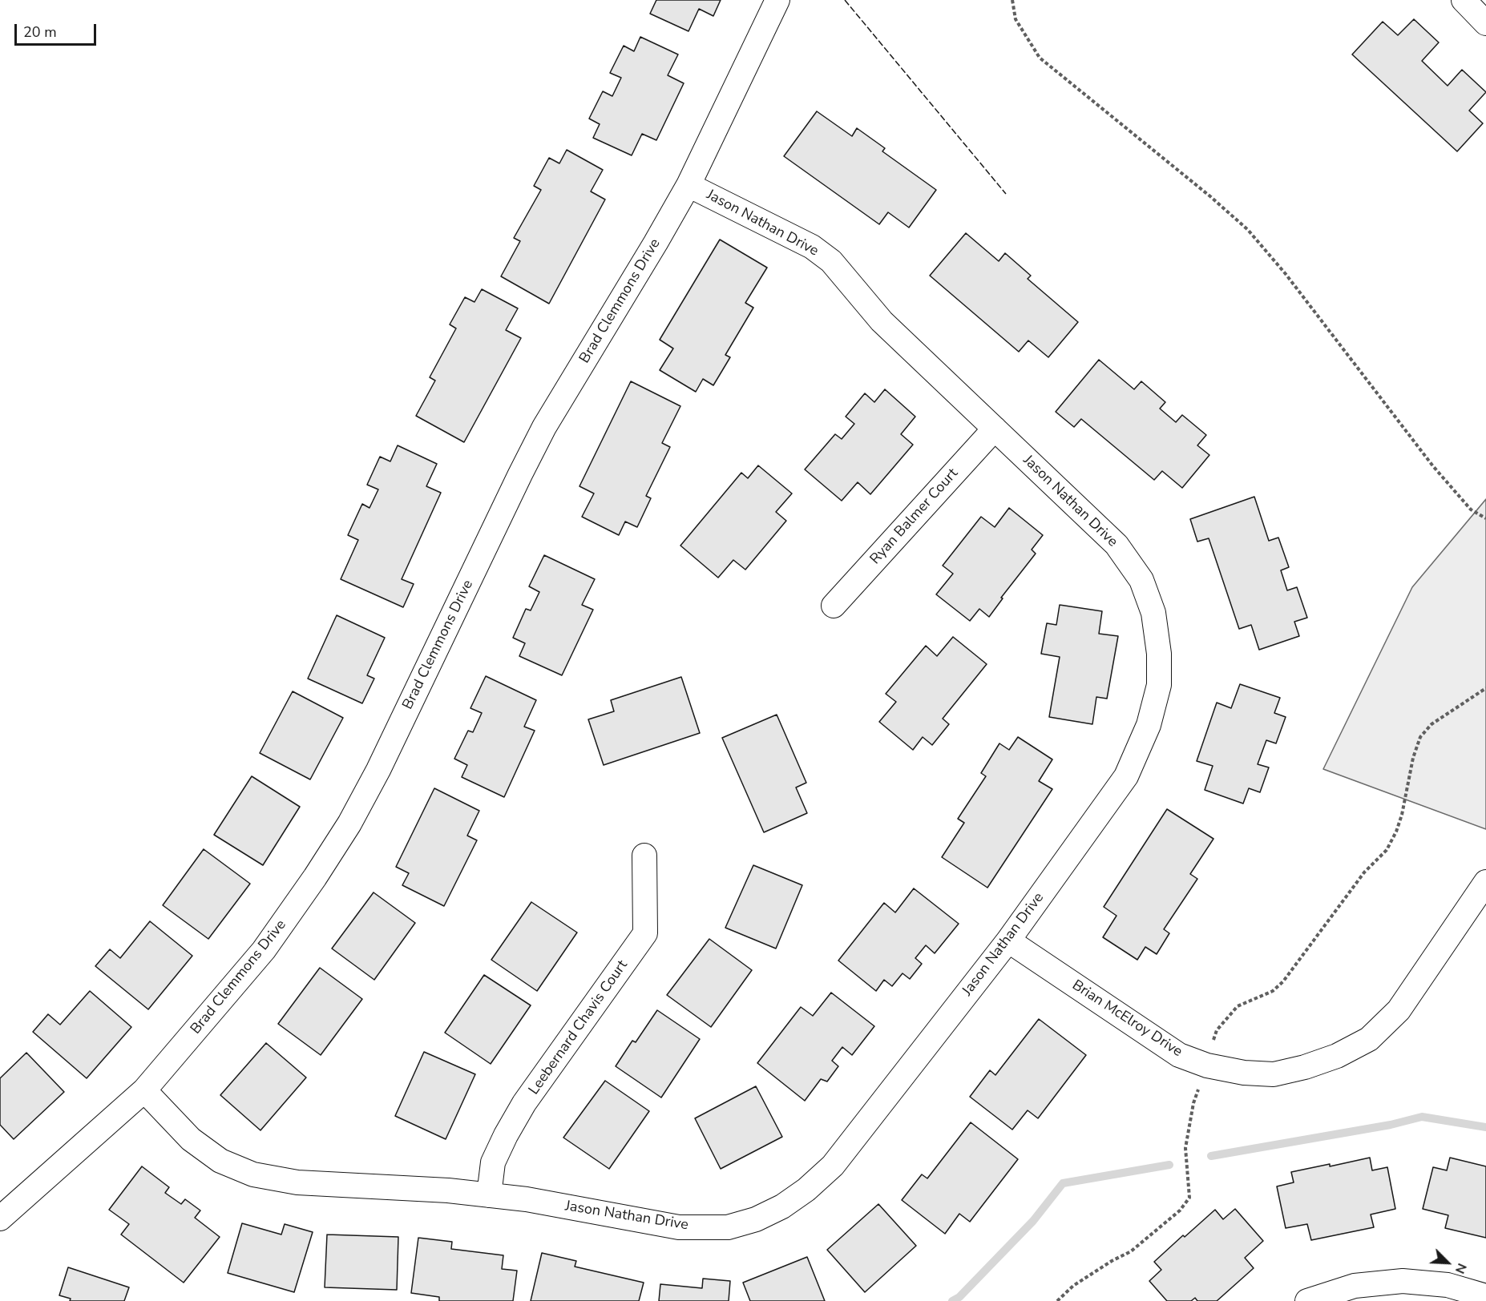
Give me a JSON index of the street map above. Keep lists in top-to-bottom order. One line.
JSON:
{"streets":{"street":["Jason Nathan Drive","Brad Clemmons Drive","Ryan Balmer Court","Brian McElroy Drive","Leebernard Chavis Court"]},"crossings":[["Jason Nathan Drive","Brad Clemmons Drive"],["Jason Nathan Drive","Ryan Balmer Court"],["Jason Nathan Drive","Brian McElroy Drive"],["Jason Nathan Drive","Leebernard Chavis Court"]],"scale_bar":"20 m","north":"bottom right"}
